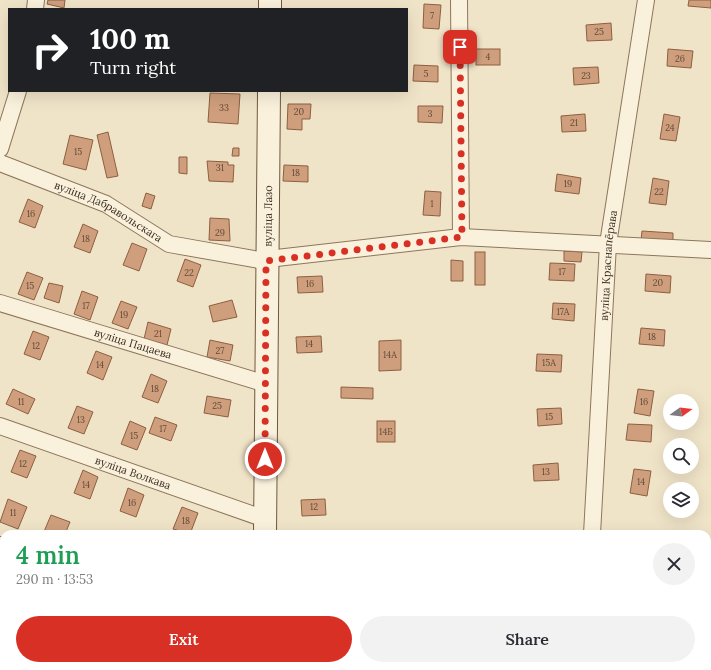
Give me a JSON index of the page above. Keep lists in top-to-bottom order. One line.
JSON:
{"streets":{"main road":["вуліца Лазо"],"street":["вуліца Дабравольскага","вуліца Краснапёрава","вуліца Пацаева","вуліца Волкава"]},"crossings":[["вуліца Дабравольскага","вуліца Лазо"],["вуліца Дабравольскага","вуліца Краснапёрава"],["вуліца Лазо","вуліца Пацаева"],["вуліца Лазо","вуліца Волкава"]],"house_numbers":["7","25","4","26","5","23","33","20","3","21","24","15","31","18","19","22","1","16","29","18","17","22","20","16","15","17","17А","19","21","18","14","12","27","14А","15А","14","18","11","16","25","15","13","17","14Б","15","12","13","14","14","16","12","11","18"],"north":"right","page":{"turn":["100 m","Turn right"],"heading":["4 min","290 m · 13:53"],"buttons":["Exit","Share"]}}
